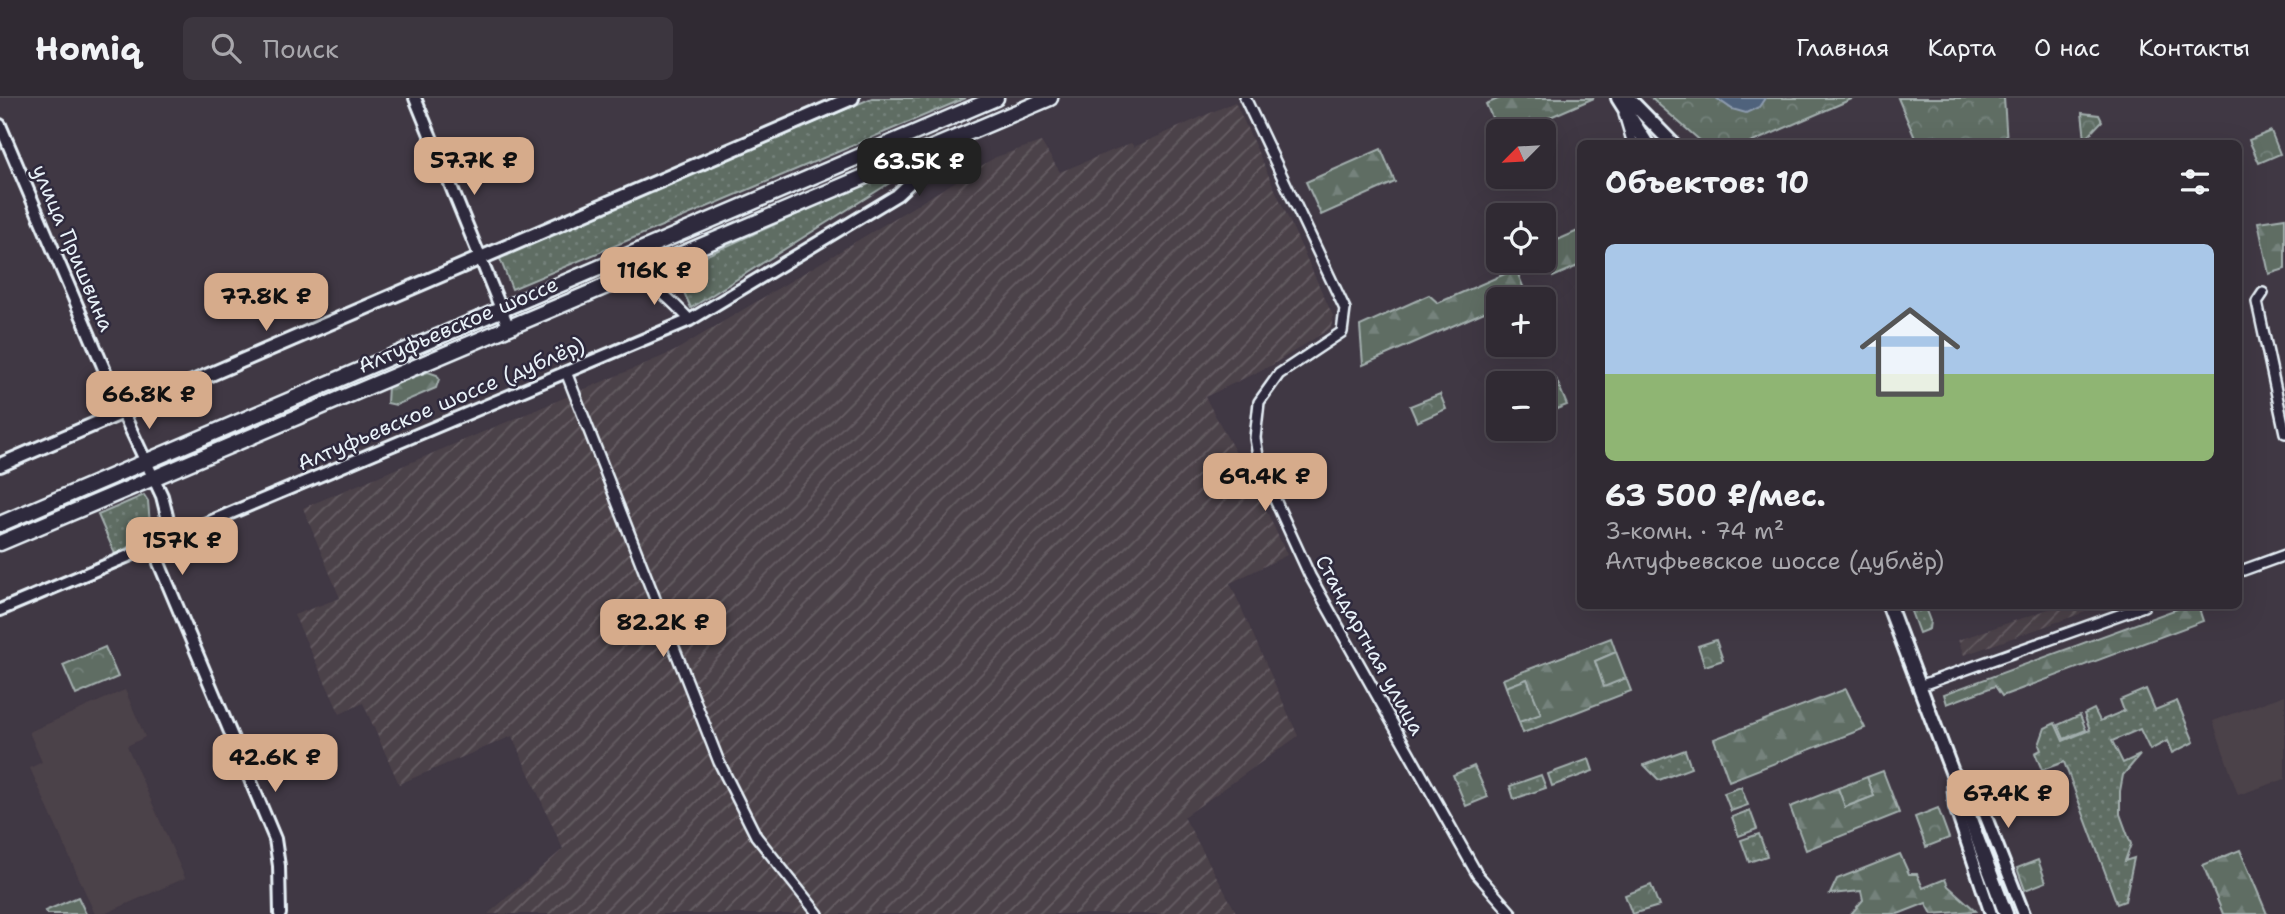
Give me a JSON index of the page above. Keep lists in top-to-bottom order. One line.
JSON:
{"streets":{"main road":["Алтуфьевское шоссе"],"street":["улица Пришвина","Алтуфьевское шоссе (дублёр)","Стандартная улица"]},"crossings":[["улица Пришвина","Алтуфьевское шоссе"],["улица Пришвина","Алтуфьевское шоссе (дублёр)"],["Алтуфьевское шоссе","Алтуфьевское шоссе (дублёр)"]],"north":"bottom left","page":{"header":"Homiq","search":"Поиск","nav":["Главная","Карта","О нас","Контакты"],"map_buttons":["+","−"],"price":["57.7K ₽","63.5K ₽","116K ₽","77.8K ₽","66.8K ₽","69.4K ₽","157K ₽","82.2K ₽","42.6K ₽","67.4K ₽"],"heading":"Объектов: 10","list":[{"name":"63 500 ₽/мес.","note":"3-комн. · 74 m² · Алтуфьевское шоссе (дублёр)"}]}}
